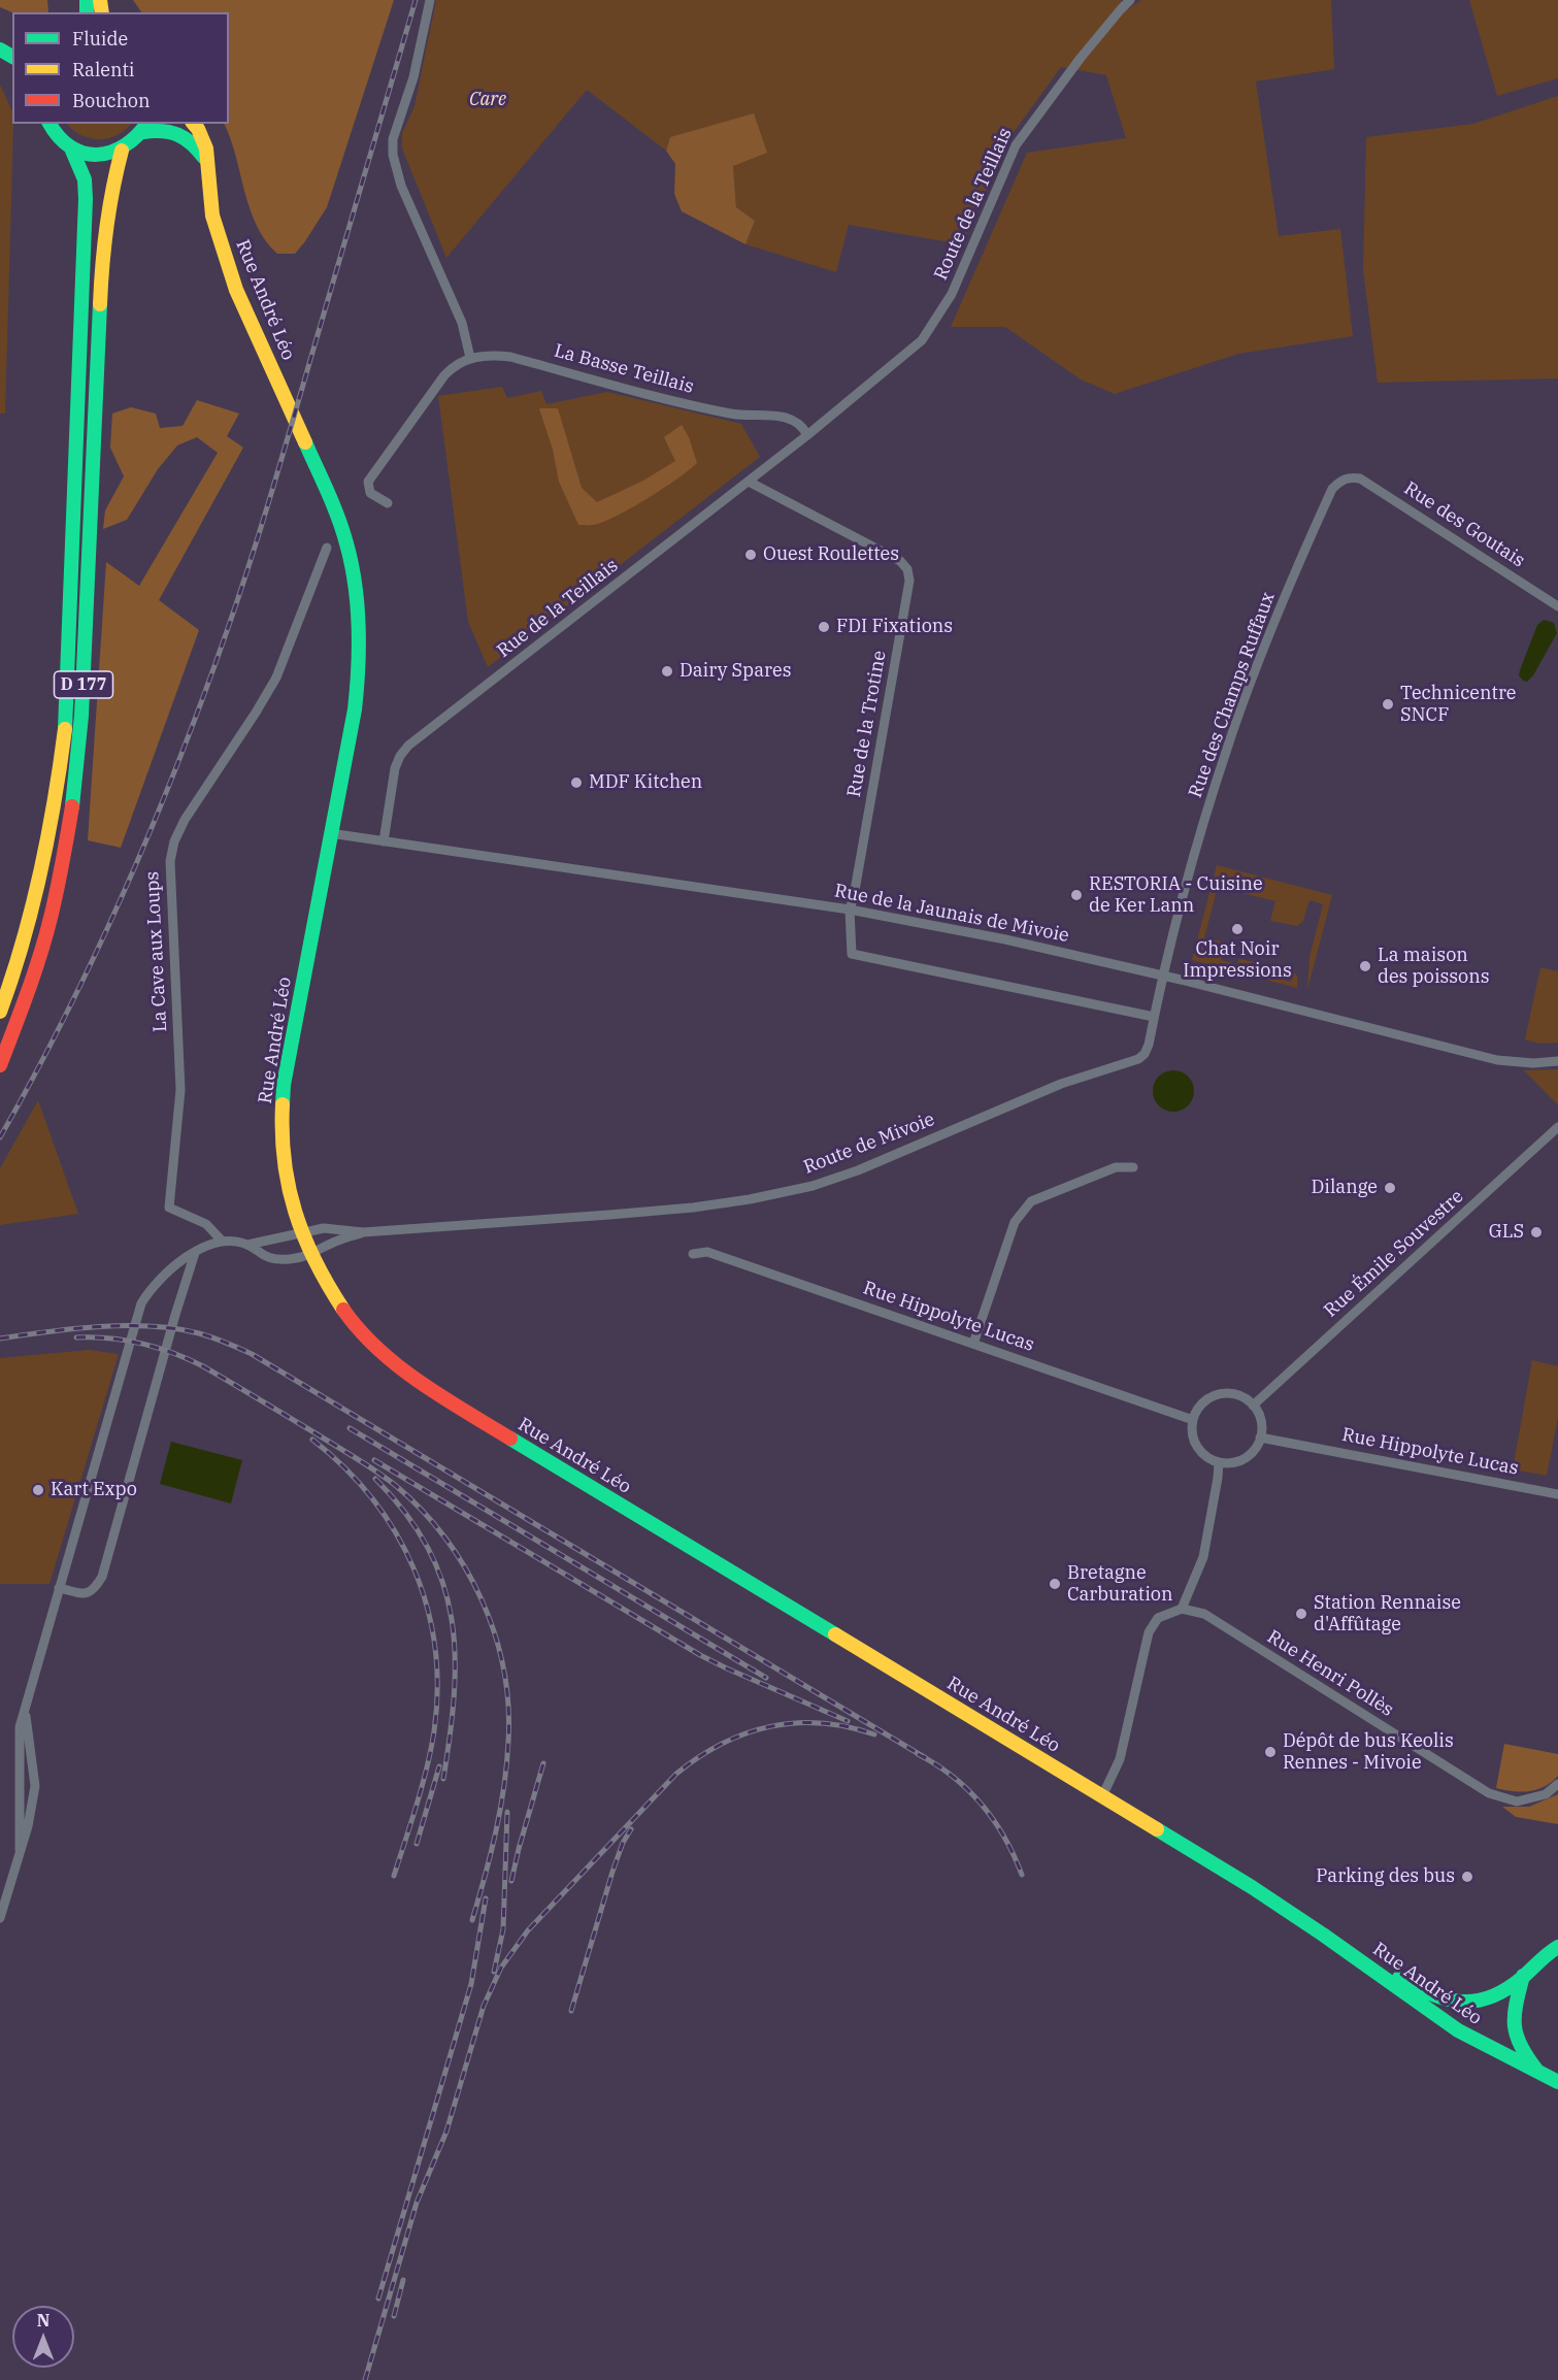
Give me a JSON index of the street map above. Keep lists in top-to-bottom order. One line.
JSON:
{"streets":{"main road":["Rue André Léo","D 177"],"street":["Route de la Teillais","La Basse Teillais","Rue des Goutais","Rue de la Teillais","Rue des Champs Ruffaux","Rue de la Trotine","Rue de la Jaunais de Mivoie","La Cave aux Loups","Route de Mivoie","Rue Émile Souvestre","Rue Hippolyte Lucas","Rue Henri Pollès"]},"crossings":[["Route de la Teillais","La Basse Teillais"],["Route de la Teillais","Rue de la Teillais"],["Rue André Léo","Rue de la Jaunais de Mivoie"],["Rue André Léo","Route de Mivoie"],["La Basse Teillais","Rue de la Teillais"],["Rue des Goutais","Rue des Champs Ruffaux"],["Rue de la Teillais","Rue de la Trotine"],["Rue de la Teillais","Rue de la Jaunais de Mivoie"],["Rue des Champs Ruffaux","Rue de la Jaunais de Mivoie"],["Rue des Champs Ruffaux","Route de Mivoie"],["Rue de la Trotine","Rue de la Jaunais de Mivoie"],["Rue de la Trotine","Route de Mivoie"],["Rue de la Jaunais de Mivoie","Route de Mivoie"],["Rue Émile Souvestre","Rue Hippolyte Lucas"]],"parks":["Care"],"places":["Ouest Roulettes","FDI Fixations","Dairy Spares","Technicentre SNCF","MDF Kitchen","RESTORIA - Cuisine de Ker Lann","Chat Noir Impressions","La maison des poissons","Dilange","GLS","Kart Expo","Bretagne Carburation","Station Rennaise d'Affûtage","Dépôt de bus Keolis Rennes - Mivoie","Parking des bus"],"legend":["Fluide","Ralenti","Bouchon"],"north":"top"}
